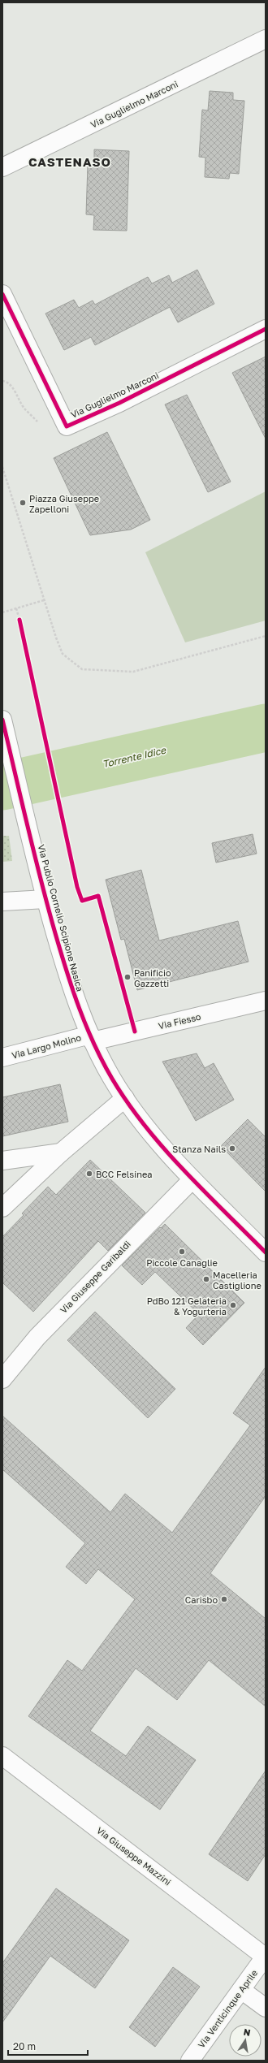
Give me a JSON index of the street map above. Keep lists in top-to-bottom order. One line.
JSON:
{"streets":{"street":["Via Guglielmo Marconi","Via Publio Cornelio Scipione Nasica","Via Fiesso","Via Largo Molino","Via Giuseppe Garibaldi","Via Giuseppe Mazzini","Via Venticinque Aprile"]},"crossings":[["Via Publio Cornelio Scipione Nasica","Via Fiesso"],["Via Publio Cornelio Scipione Nasica","Via Largo Molino"],["Via Publio Cornelio Scipione Nasica","Via Giuseppe Garibaldi"],["Via Fiesso","Via Largo Molino"],["Via Giuseppe Mazzini","Via Venticinque Aprile"]],"districts":["CASTENASO"],"water":["Torrente Idice"],"places":["Piazza Giuseppe Zapelloni","Panificio Gazzetti","Stanza Nails","BCC Felsinea","Piccole Canaglie","Macelleria Castiglione","PdBo 121 Gelateria & Yogurteria","Carisbo"],"scale_bar":"20 m","north":"top"}
